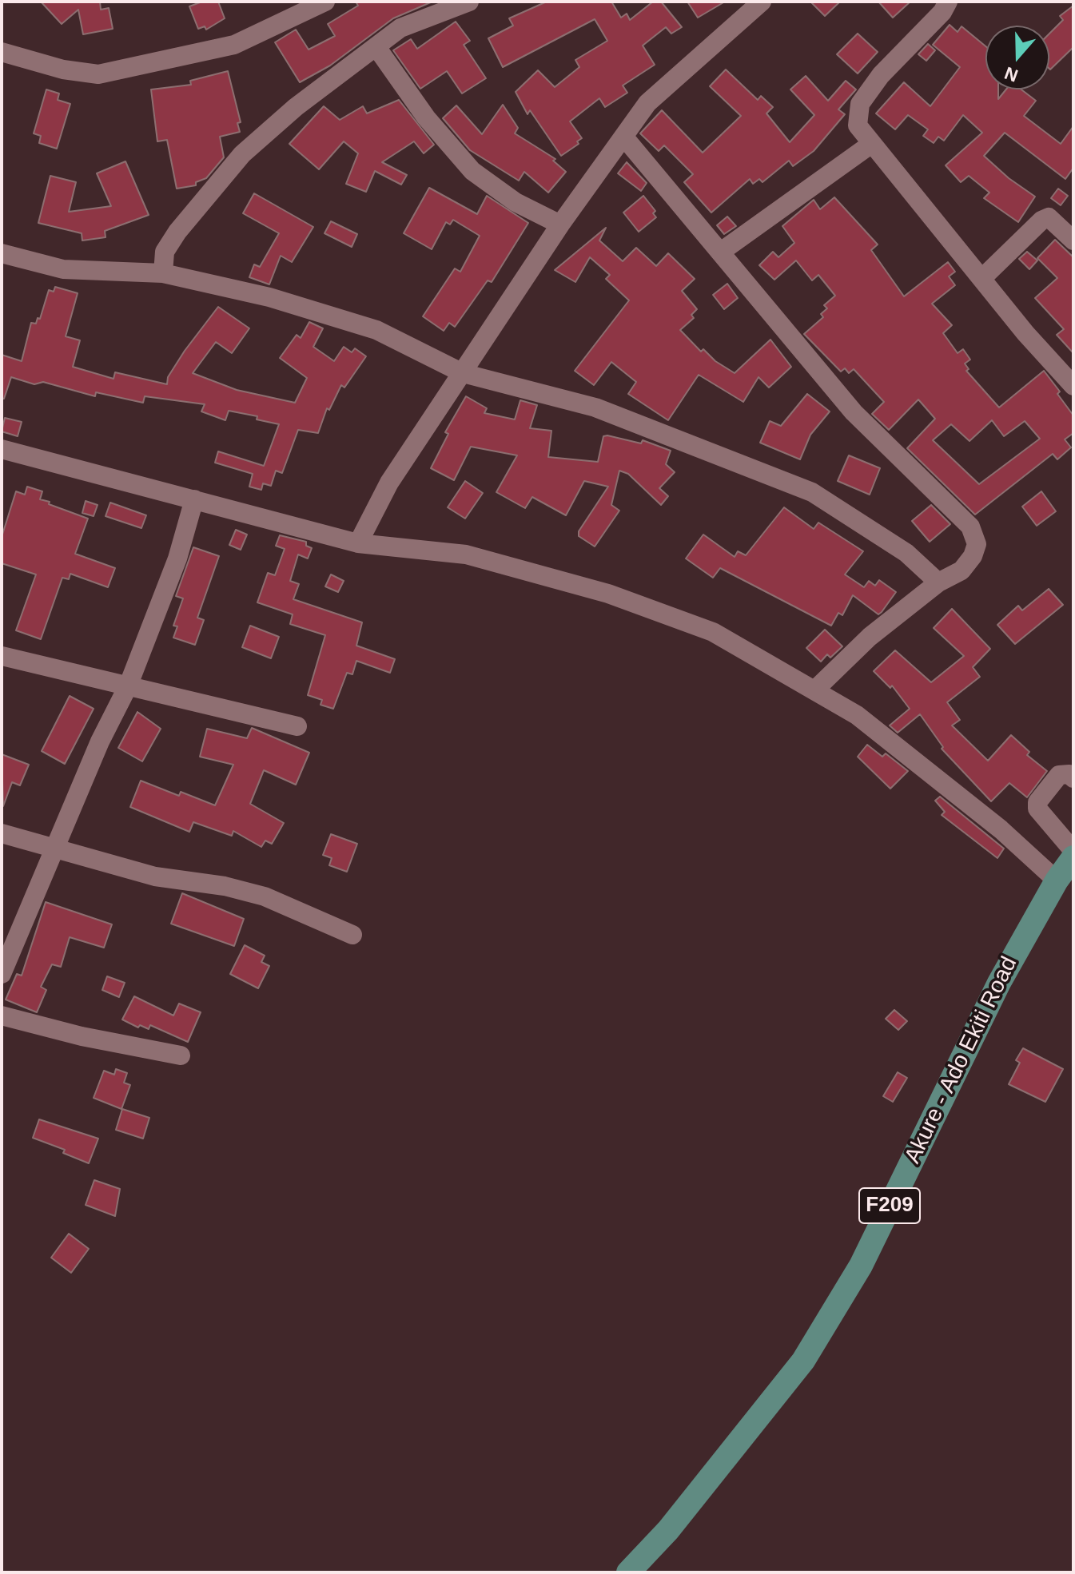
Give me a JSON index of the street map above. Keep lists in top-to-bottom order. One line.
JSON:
{"streets":{"main road":["Akure - Ado Ekiti Road","F209"]},"north":"bottom"}
